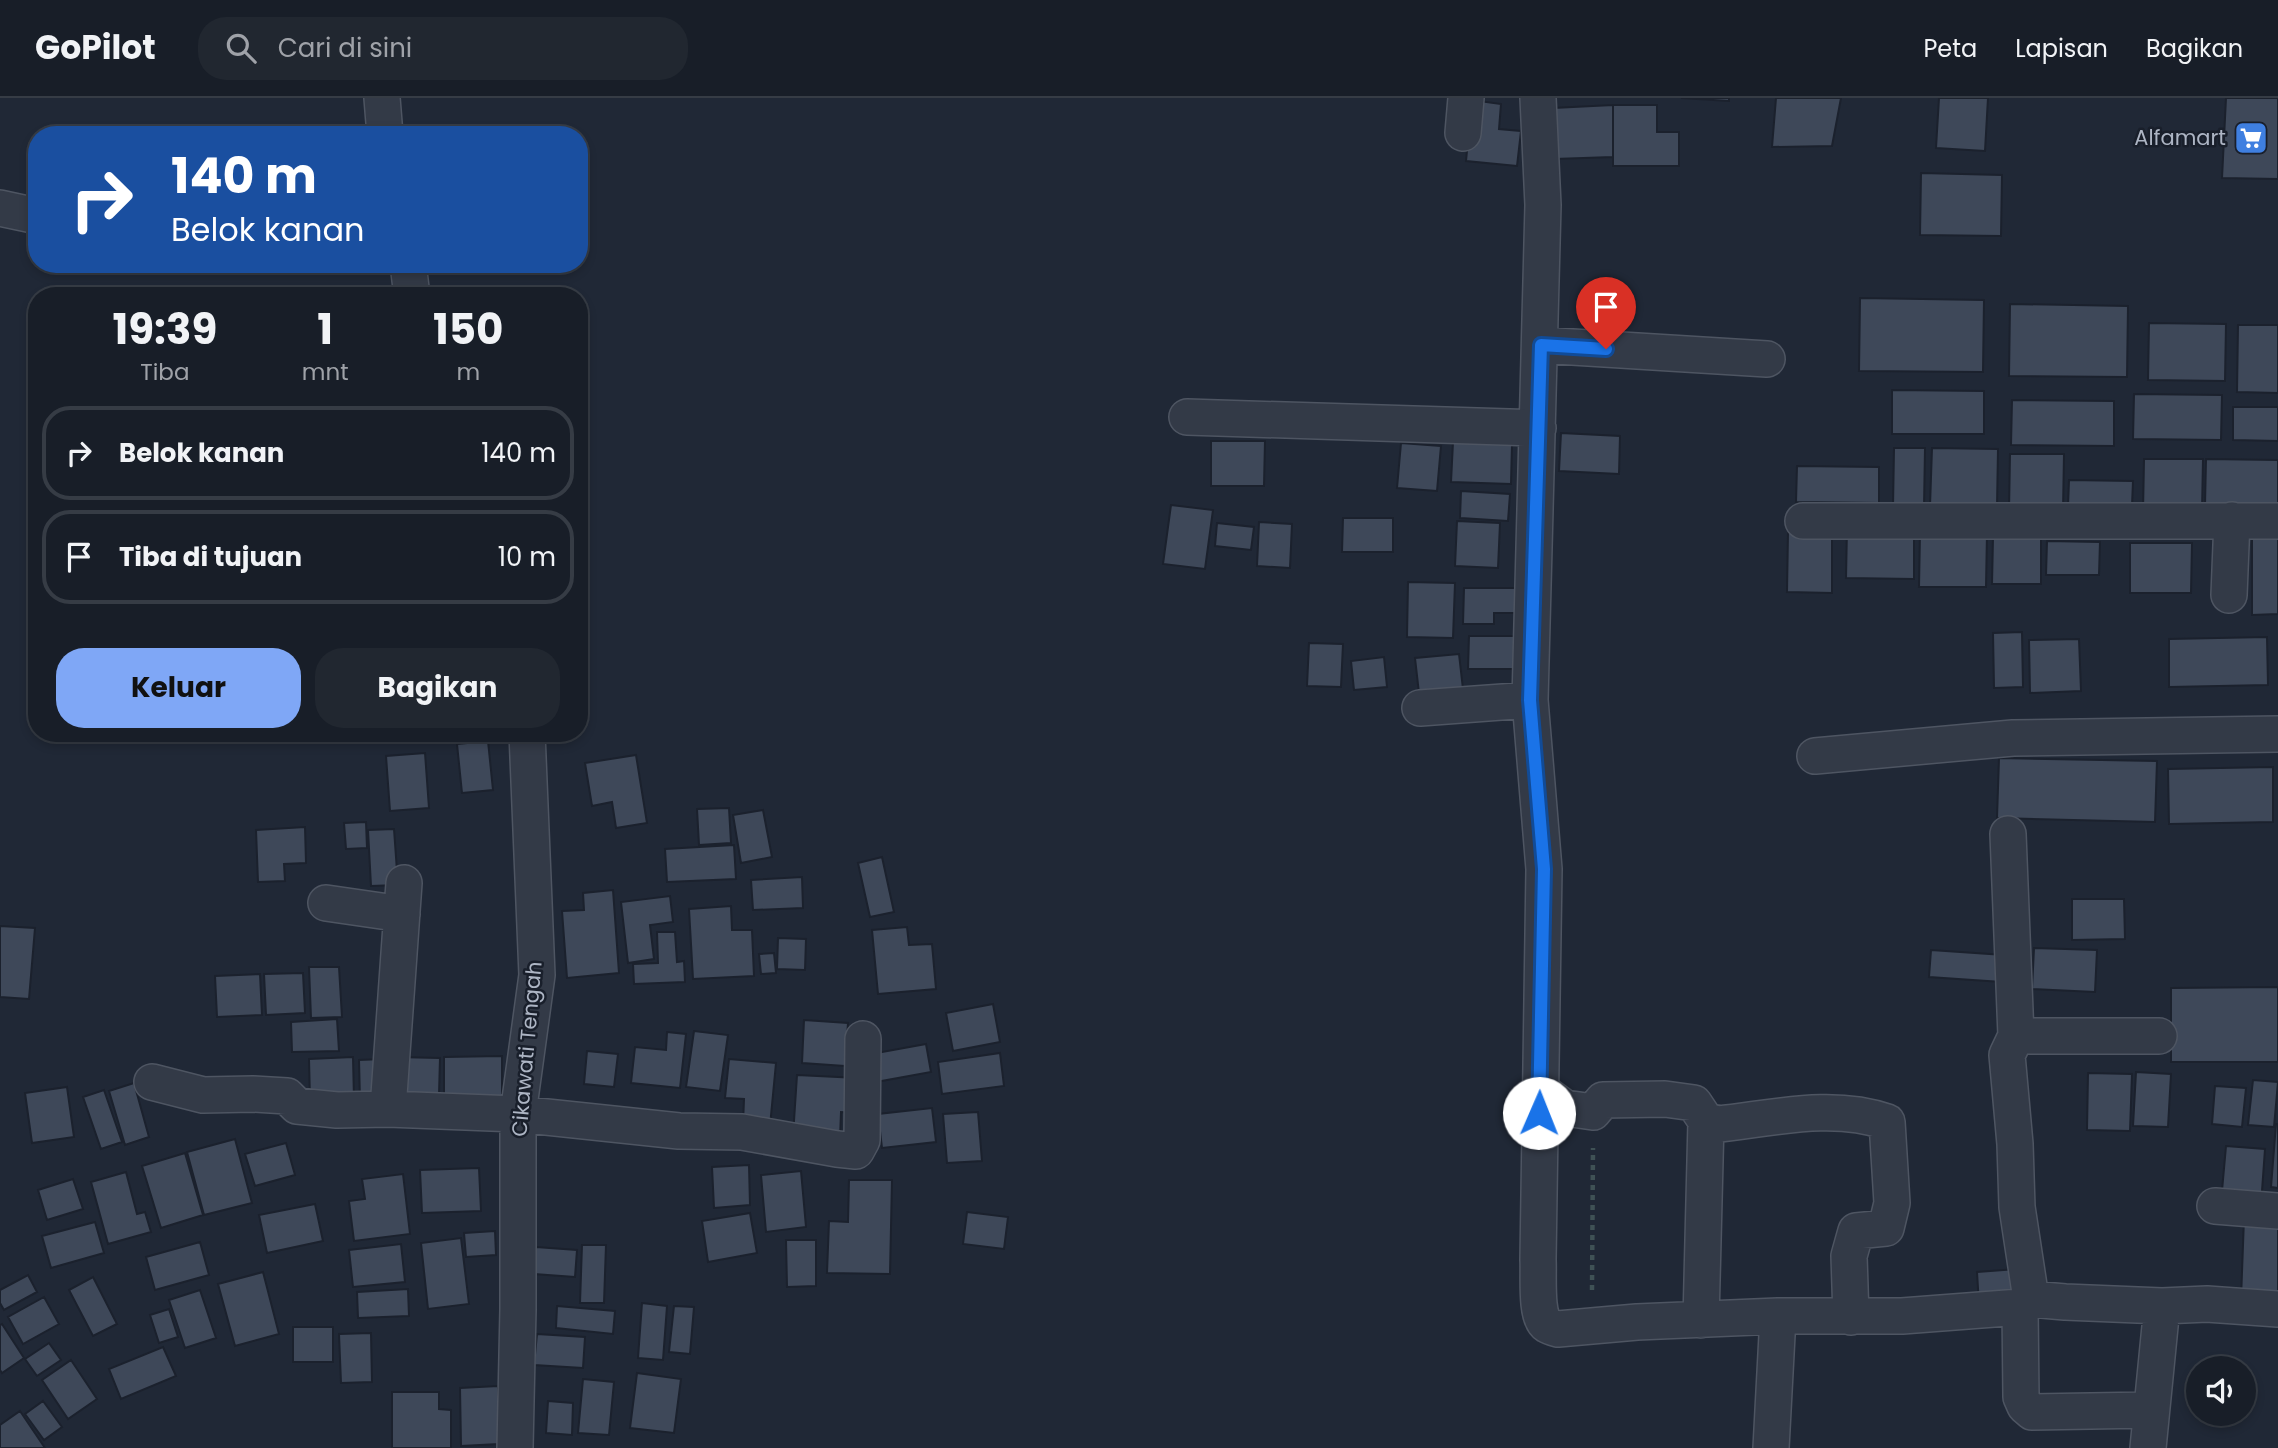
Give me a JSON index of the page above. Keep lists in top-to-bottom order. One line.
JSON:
{"streets":{"street":["Cikawati Tengah"]},"places":{"supermarket":["Alfamart"]},"page":{"header":"GoPilot","search":"Cari di sini","nav":["Peta","Lapisan","Bagikan"],"turn":["140 m","Belok kanan"],"eta":["19:39","Tiba","1","mnt","150","m"],"list":[{"name":"Belok kanan","value":"140 m"},{"name":"Tiba di tujuan","value":"10 m"}],"buttons":["Keluar","Bagikan"]}}
